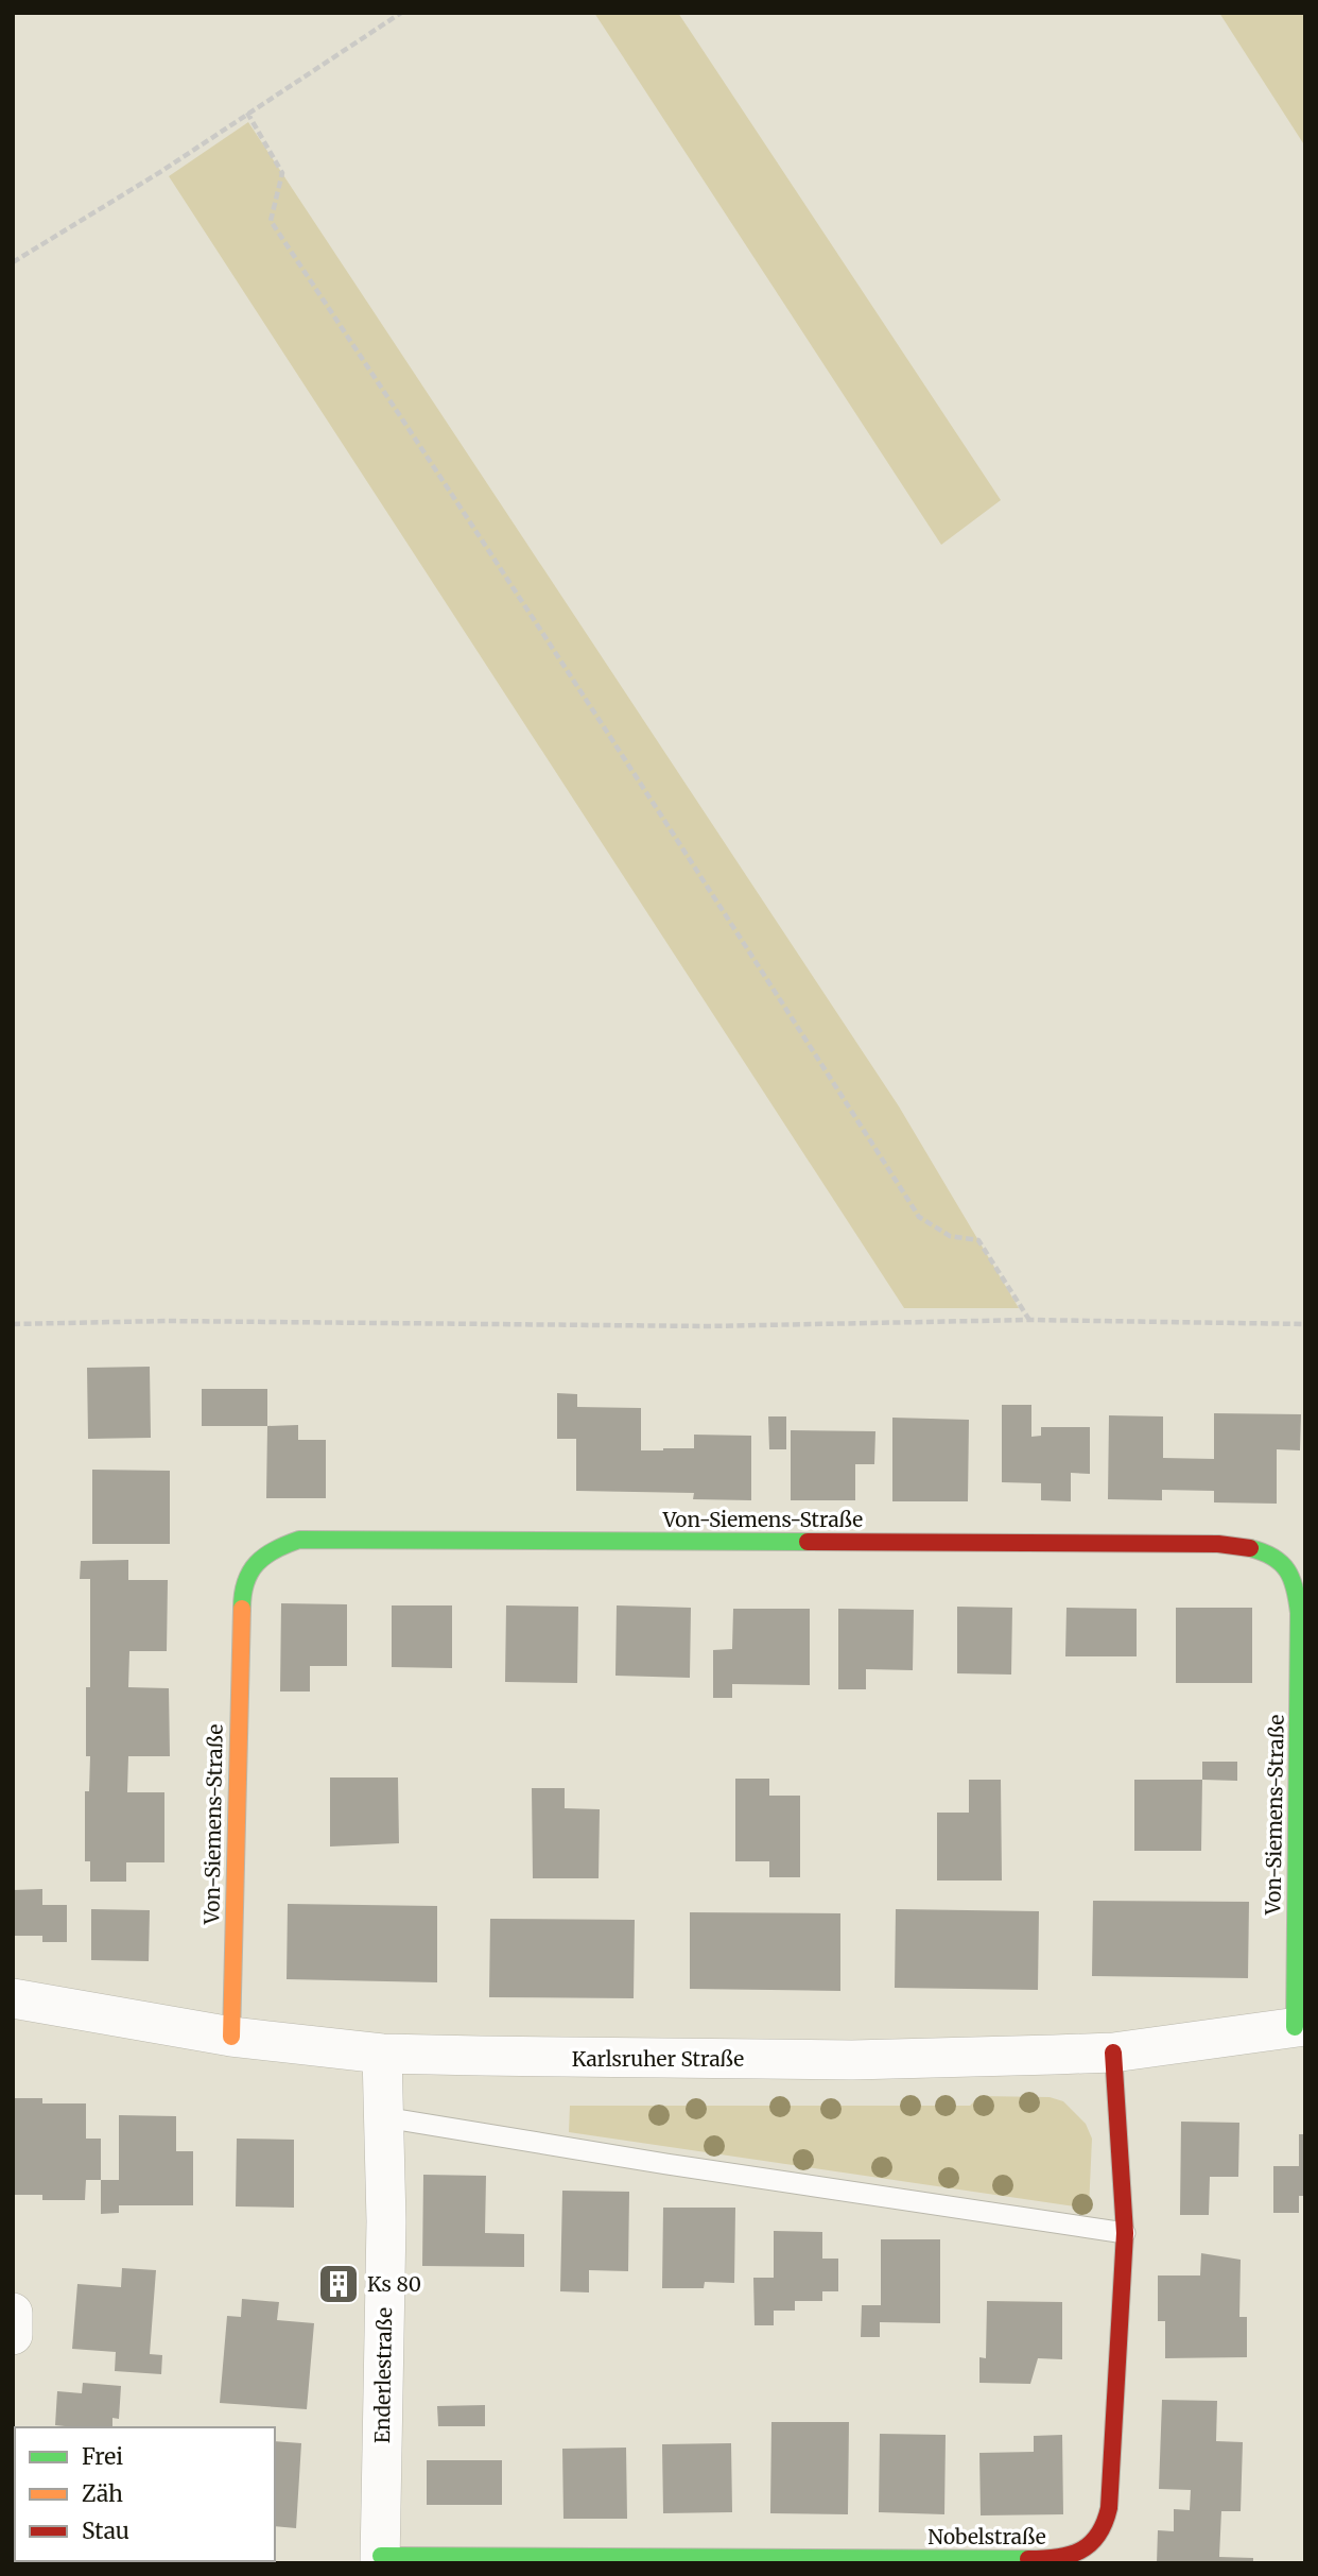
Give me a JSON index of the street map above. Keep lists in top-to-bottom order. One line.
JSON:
{"streets":{"street":["Von-Siemens-Straße","Karlsruher Straße","Enderlestraße","Nobelstraße"]},"crossings":[["Von-Siemens-Straße","Karlsruher Straße"],["Karlsruher Straße","Enderlestraße"],["Karlsruher Straße","Nobelstraße"],["Enderlestraße","Nobelstraße"]],"places":{"building":["Ks 80"]},"legend":["Frei","Zäh","Stau"]}
